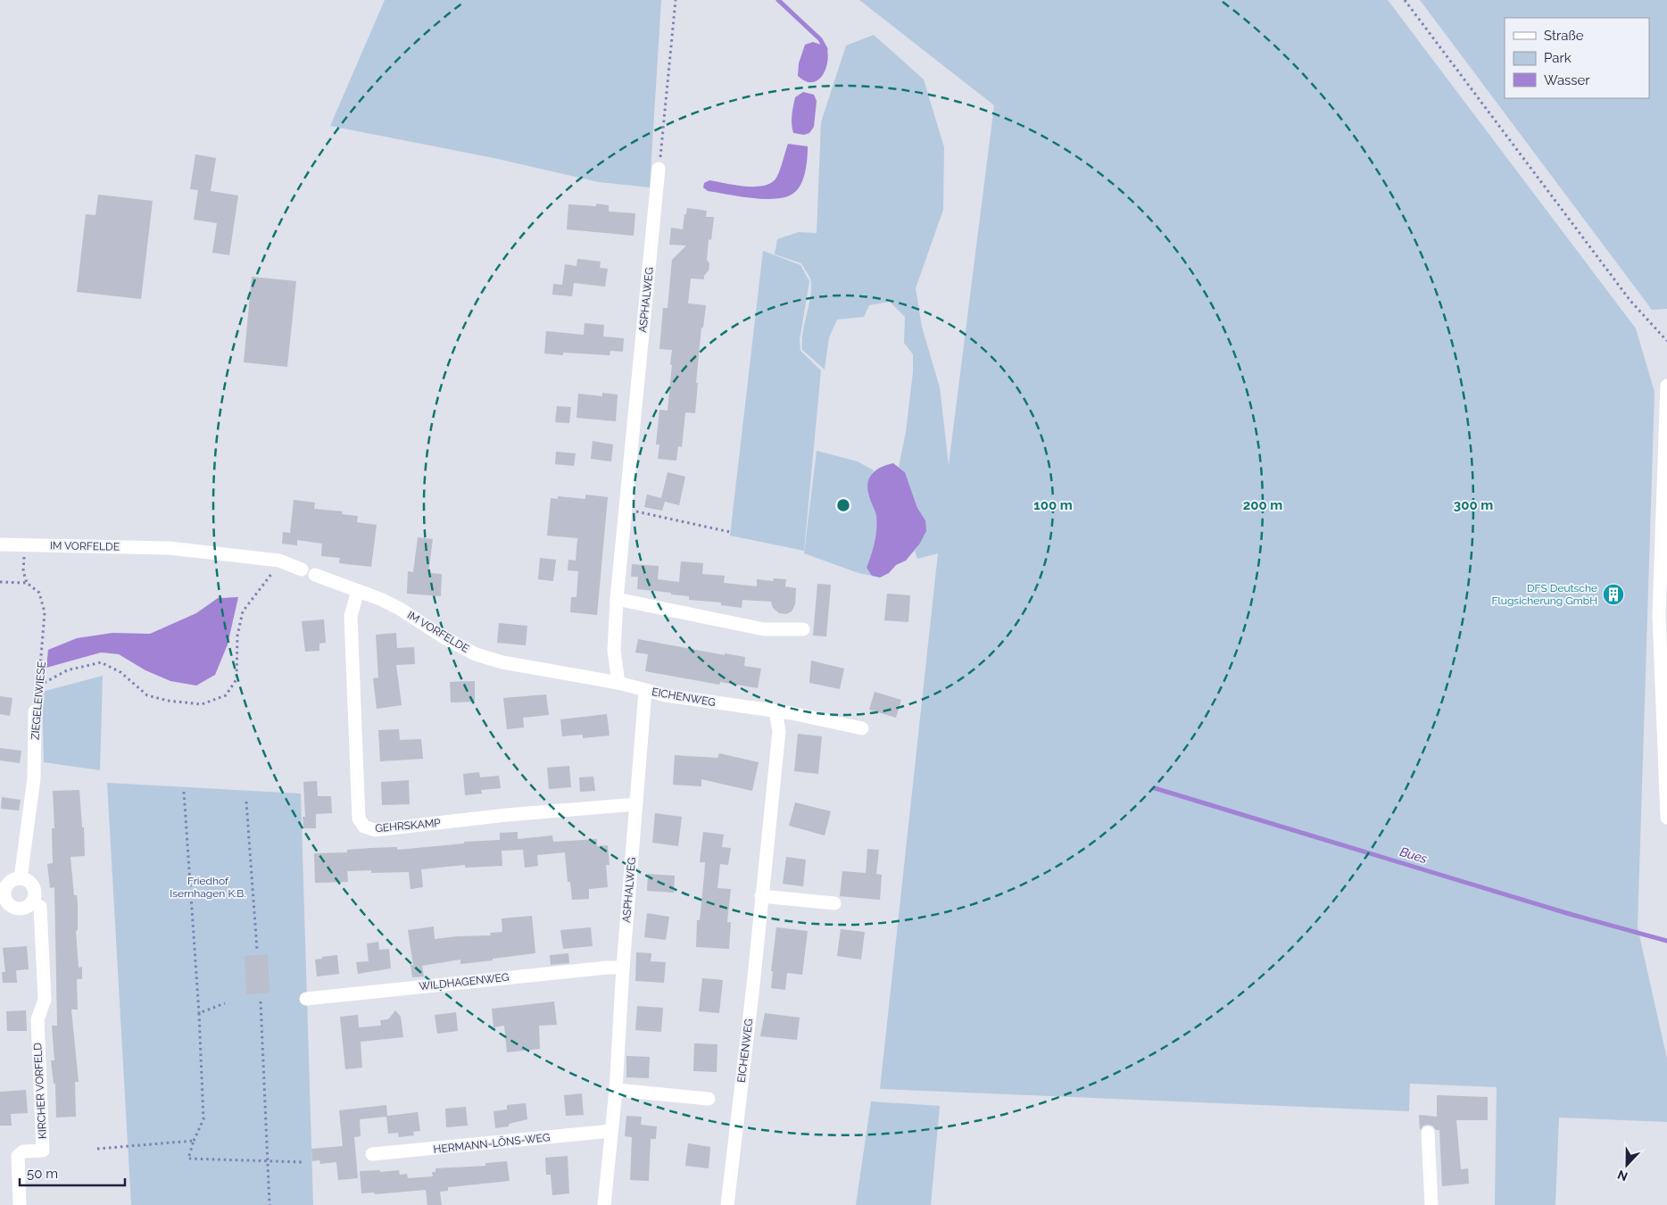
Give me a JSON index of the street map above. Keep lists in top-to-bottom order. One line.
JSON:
{"streets":{"street":["ASPHALWEG","IM VORFELDE","EICHENWEG","ZIEGELEIWIESE","GEHRSKAMP","WILDHAGENWEG","KIRCHER VORFELD","HERMANN-LÖNS-WEG"]},"crossings":[["ASPHALWEG","IM VORFELDE"],["ASPHALWEG","EICHENWEG"],["ASPHALWEG","GEHRSKAMP"],["ASPHALWEG","WILDHAGENWEG"],["ASPHALWEG","HERMANN-LÖNS-WEG"],["IM VORFELDE","EICHENWEG"],["IM VORFELDE","GEHRSKAMP"],["ZIEGELEIWIESE","KIRCHER VORFELD"]],"water":["Bues"],"parks":["Friedhof Isernhagen K.B."],"places":{"building":["DFS Deutsche Flugsicherung GmbH"]},"legend":["Straße","Park","Wasser"],"scale_bar":"50 m","north":"bottom","rings":["100 m","200 m","300 m"]}
